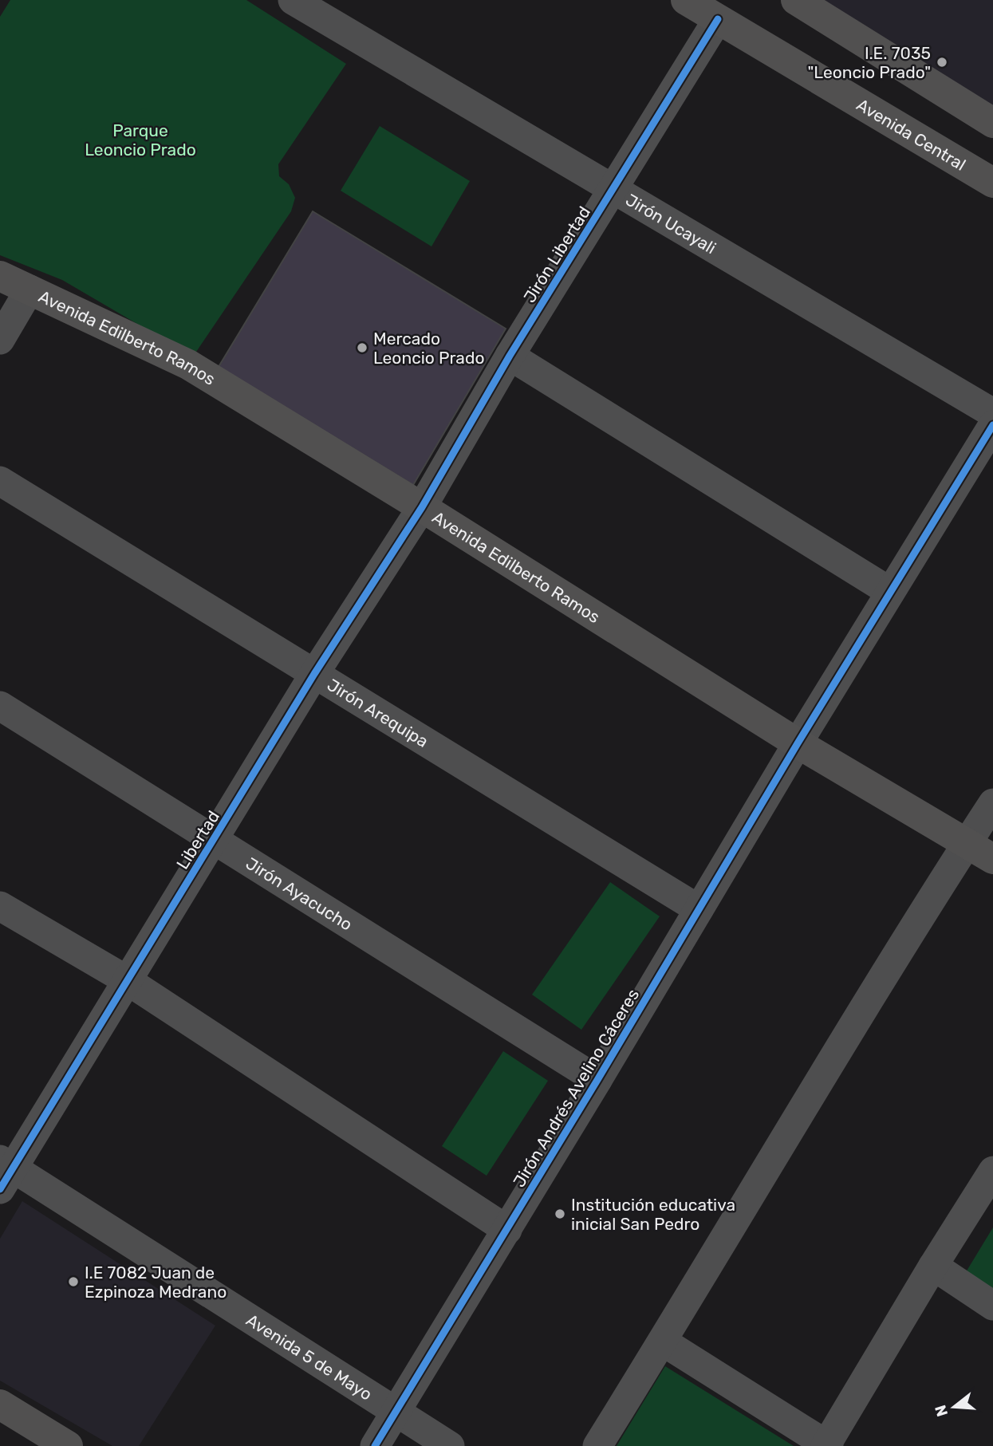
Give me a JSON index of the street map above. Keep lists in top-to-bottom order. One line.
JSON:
{"streets":{"street":["Avenida Central","Jirón Ucayali","Jirón Libertad","Avenida Edilberto Ramos","Jirón Arequipa","Libertad","Jirón Ayacucho","Jirón Andrés Avelino Cáceres","Avenida 5 de Mayo"]},"crossings":[["Avenida Central","Jirón Libertad"],["Jirón Ucayali","Jirón Libertad"],["Jirón Libertad","Avenida Edilberto Ramos"],["Jirón Libertad","Libertad"],["Avenida Edilberto Ramos","Libertad"],["Avenida Edilberto Ramos","Jirón Andrés Avelino Cáceres"],["Jirón Arequipa","Libertad"],["Jirón Arequipa","Jirón Andrés Avelino Cáceres"],["Libertad","Jirón Ayacucho"],["Libertad","Avenida 5 de Mayo"],["Jirón Ayacucho","Jirón Andrés Avelino Cáceres"],["Jirón Andrés Avelino Cáceres","Avenida 5 de Mayo"]],"parks":["Parque Leoncio Prado"],"places":["I.E. 7035 \"Leoncio Prado\"","Mercado Leoncio Prado","Institución educativa inicial San Pedro","I.E 7082 Juan de Ezpinoza Medrano"],"north":"left"}
